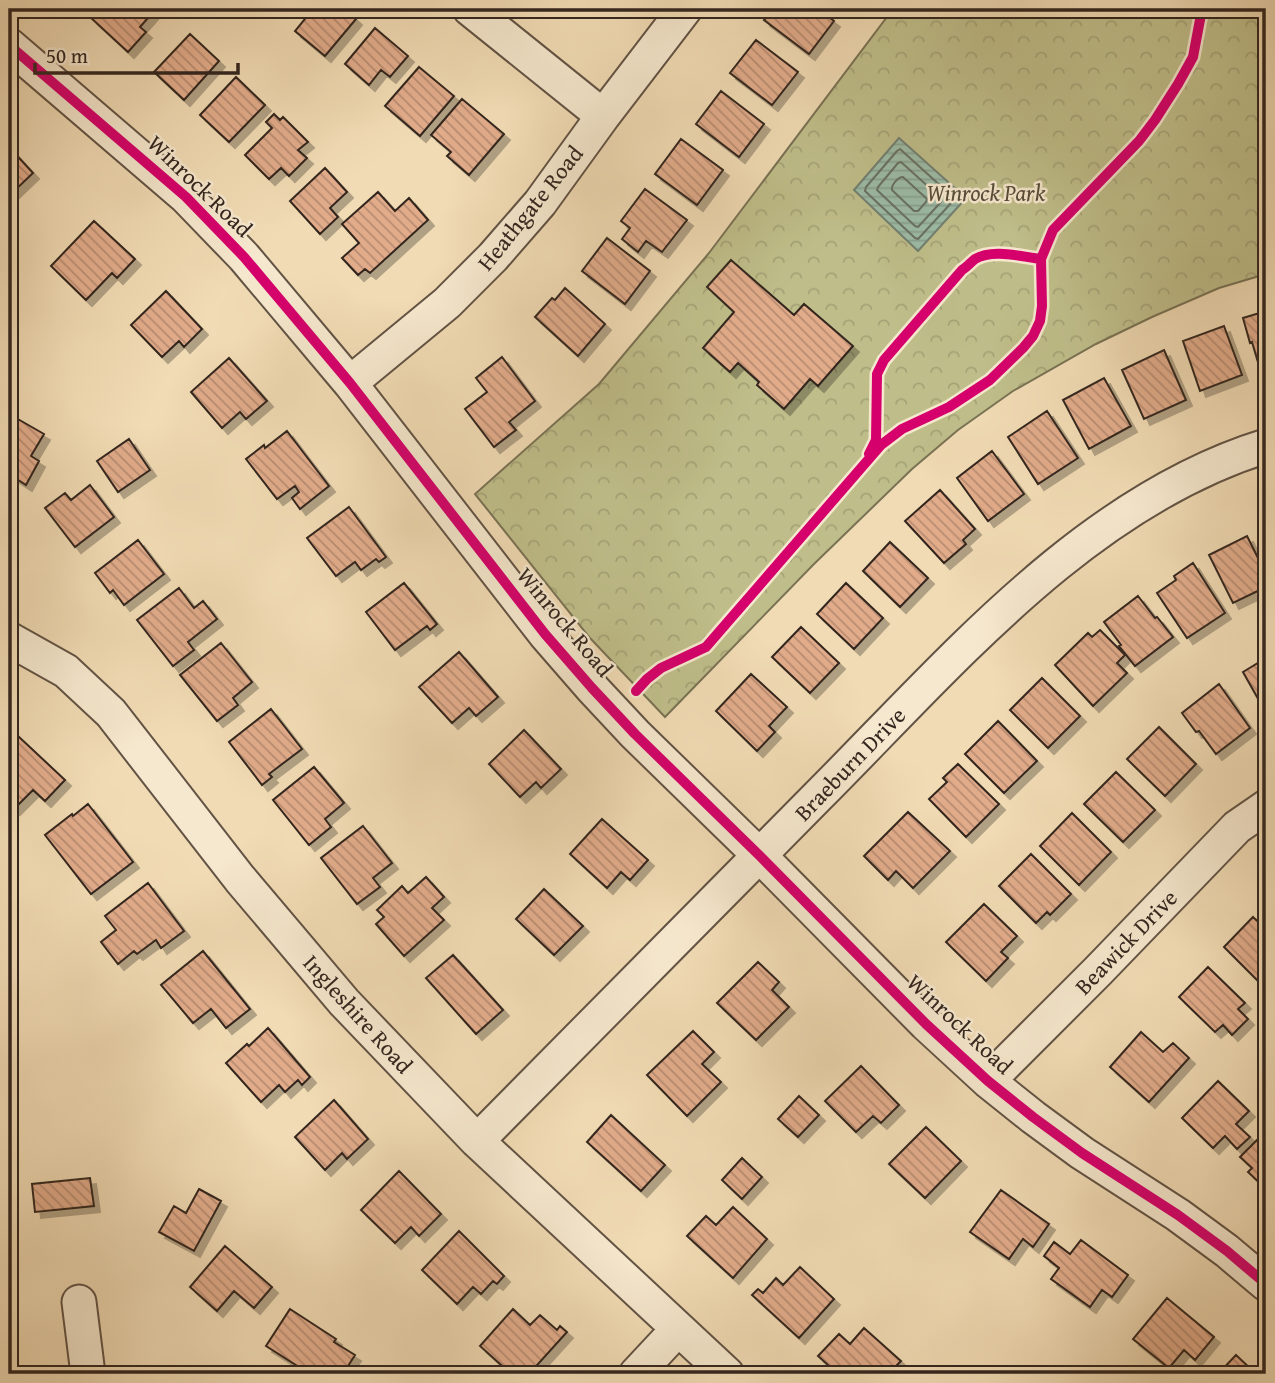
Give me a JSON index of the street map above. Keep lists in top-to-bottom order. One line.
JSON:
{"streets":{"street":["Winrock Road","Heathgate Road","Braeburn Drive","Beawick Drive","Ingleshire Road"]},"crossings":[["Winrock Road","Heathgate Road"],["Winrock Road","Braeburn Drive"],["Winrock Road","Beawick Drive"],["Braeburn Drive","Ingleshire Road"]],"parks":["Winrock Park"],"scale_bar":"50 m"}
